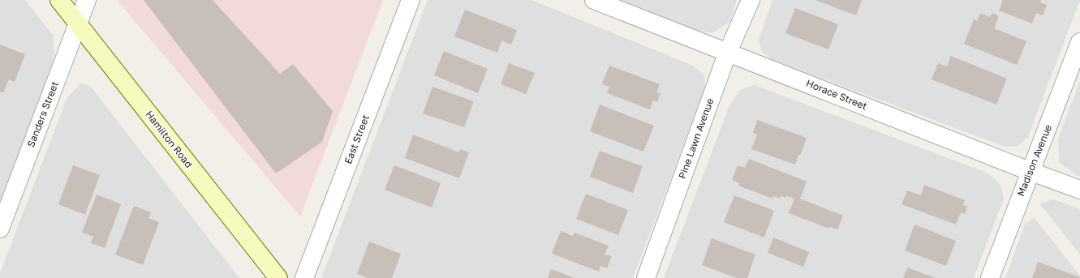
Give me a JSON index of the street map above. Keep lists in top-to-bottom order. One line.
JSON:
{"streets":{"main road":["Hamilton Road"],"street":["Horace Street","Sanders Street","Pine Lawn Avenue","East Street","Madison Avenue"]},"crossings":[["Horace Street","Pine Lawn Avenue"],["Horace Street","Madison Avenue"],["Sanders Street","Hamilton Road"]]}
